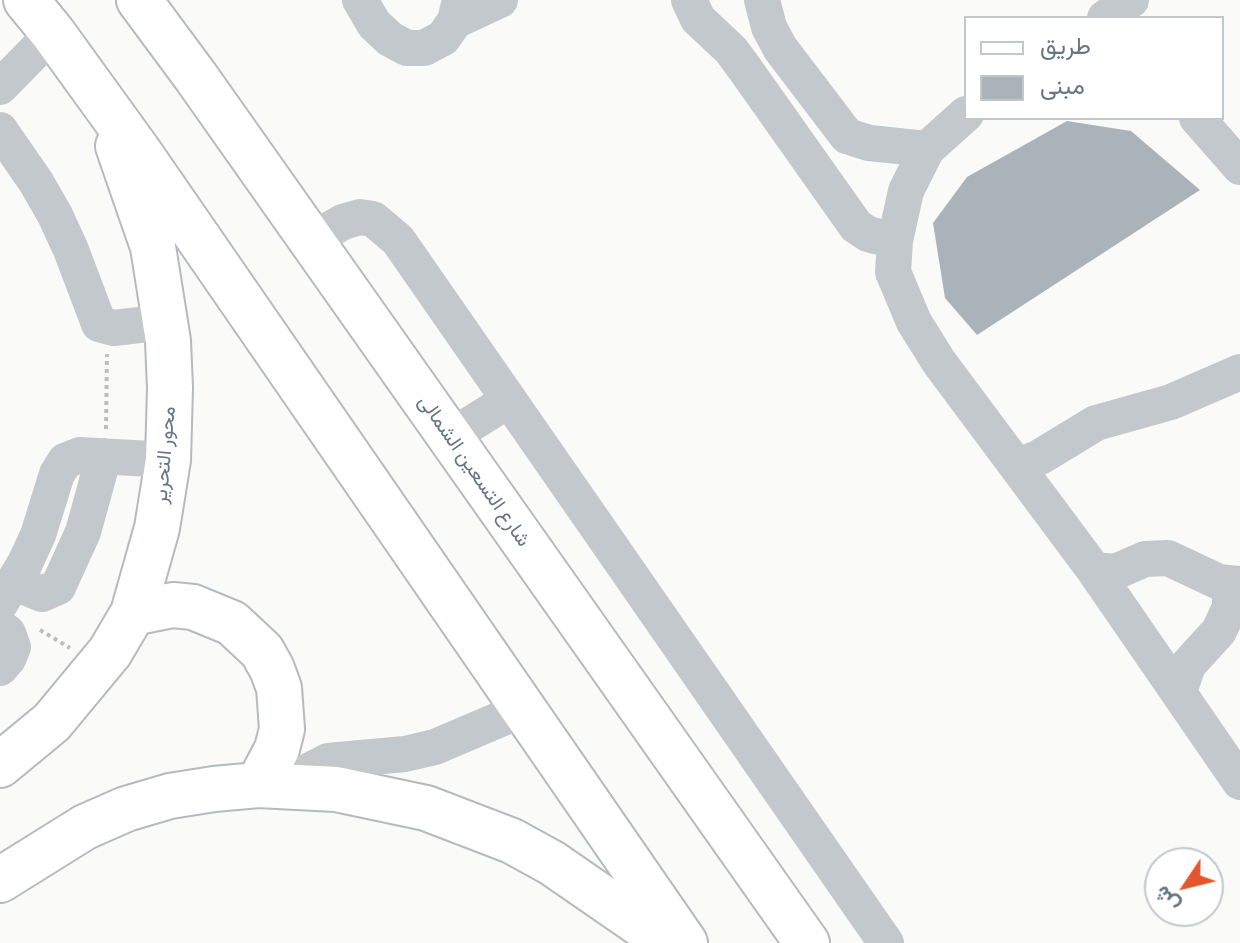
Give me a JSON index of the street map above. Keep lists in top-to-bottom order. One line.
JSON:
{"streets":{"main road":["محور التحرير","شارع التسعين الشمالى"]},"legend":["طريق","مبنى"],"north":"bottom left"}
